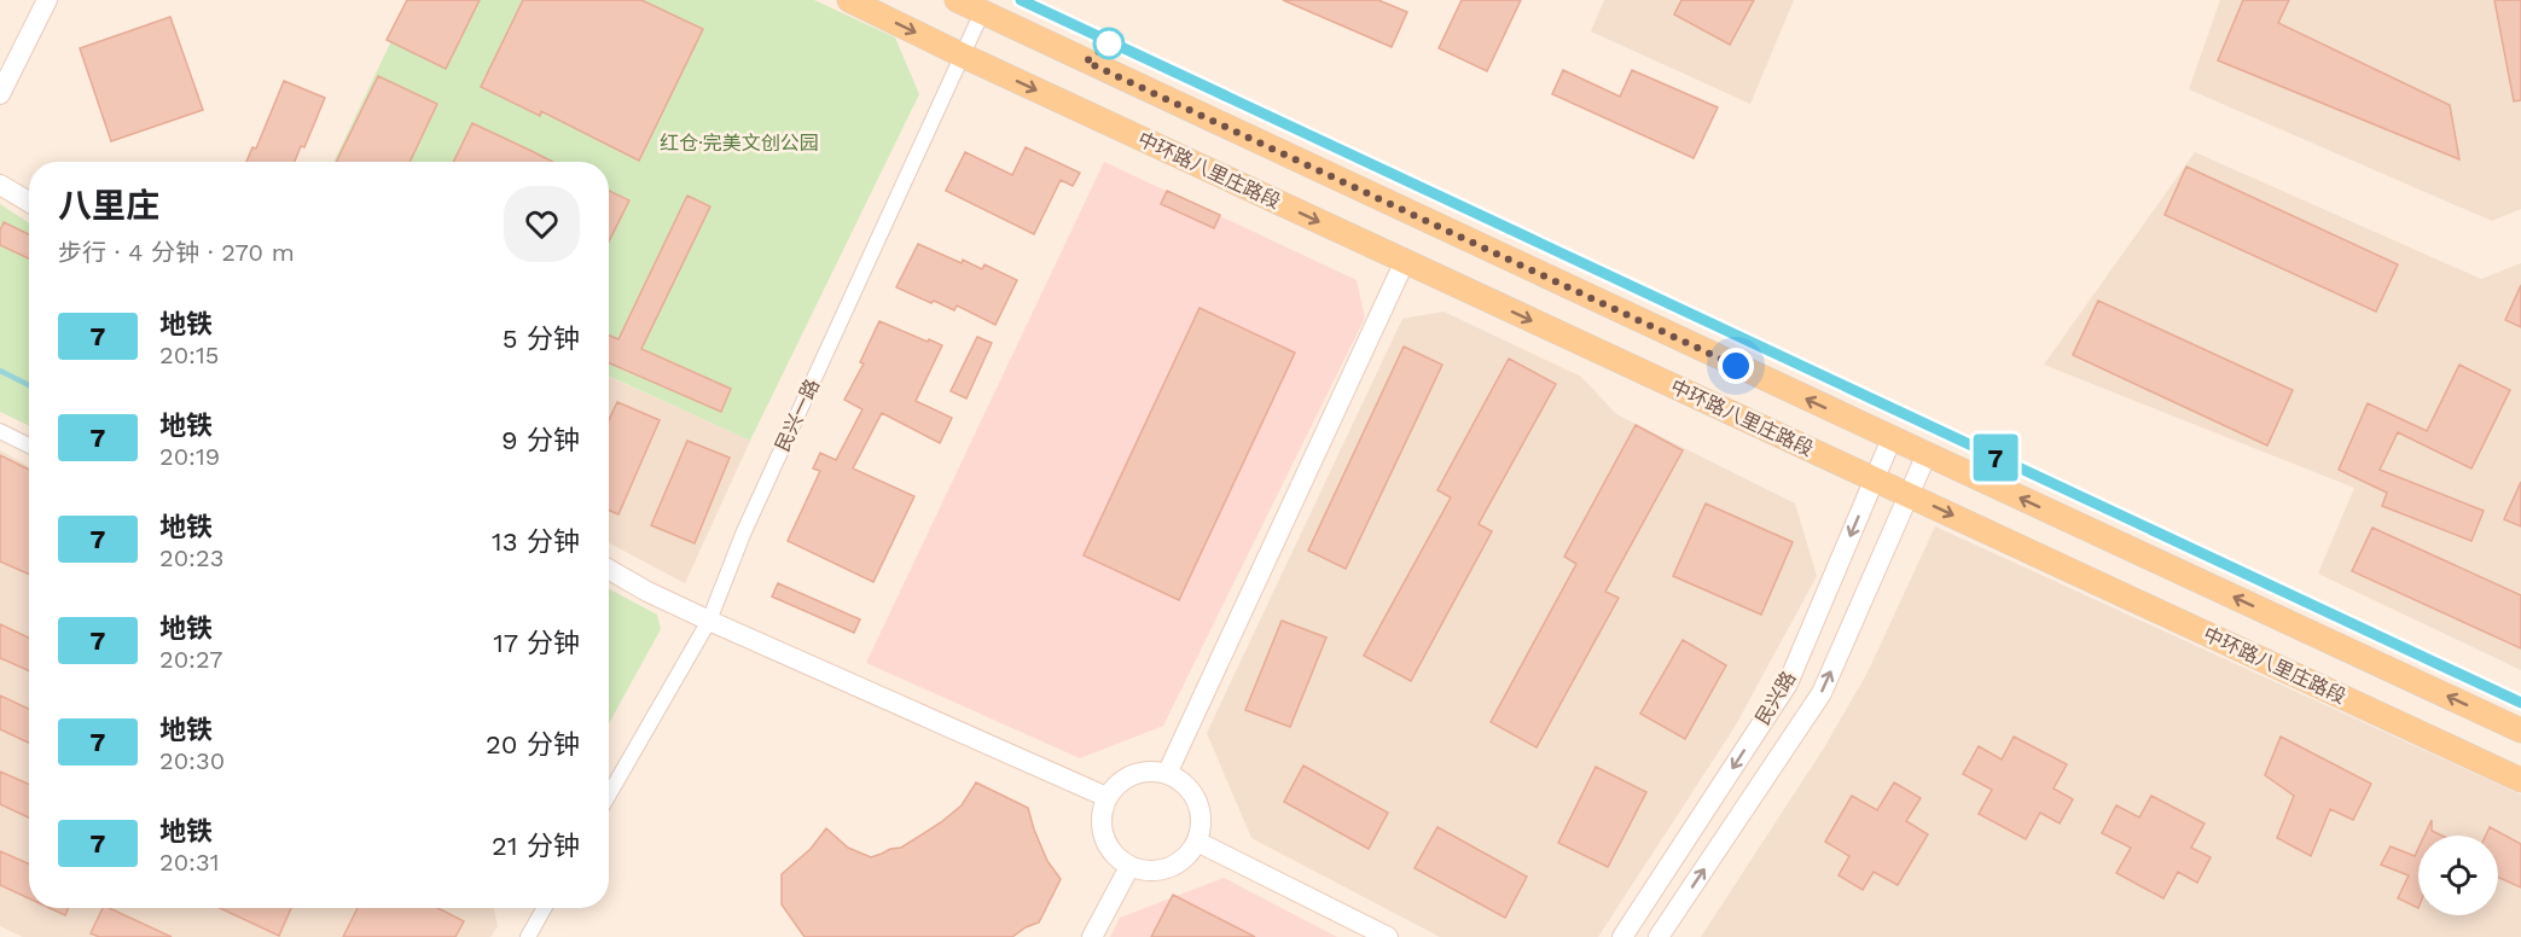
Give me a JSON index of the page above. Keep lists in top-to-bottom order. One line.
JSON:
{"streets":{"main road":["中环路八里庄路段"],"street":["民兴一路","民兴路"]},"crossings":[["中环路八里庄路段","民兴一路"],["中环路八里庄路段","民兴路"]],"parks":["红仓·完美文创公园"],"lines":["metro line 7"],"page":{"on_map":"7","heading":["八里庄","步行 · 4 分钟 · 270 m"],"list":[{"mark":"7","name":"地铁","note":"20:15","value":"5 分钟"},{"mark":"7","name":"地铁","note":"20:19","value":"9 分钟"},{"mark":"7","name":"地铁","note":"20:23","value":"13 分钟"},{"mark":"7","name":"地铁","note":"20:27","value":"17 分钟"},{"mark":"7","name":"地铁","note":"20:30","value":"20 分钟"},{"mark":"7","name":"地铁","note":"20:31","value":"21 分钟"}]}}
